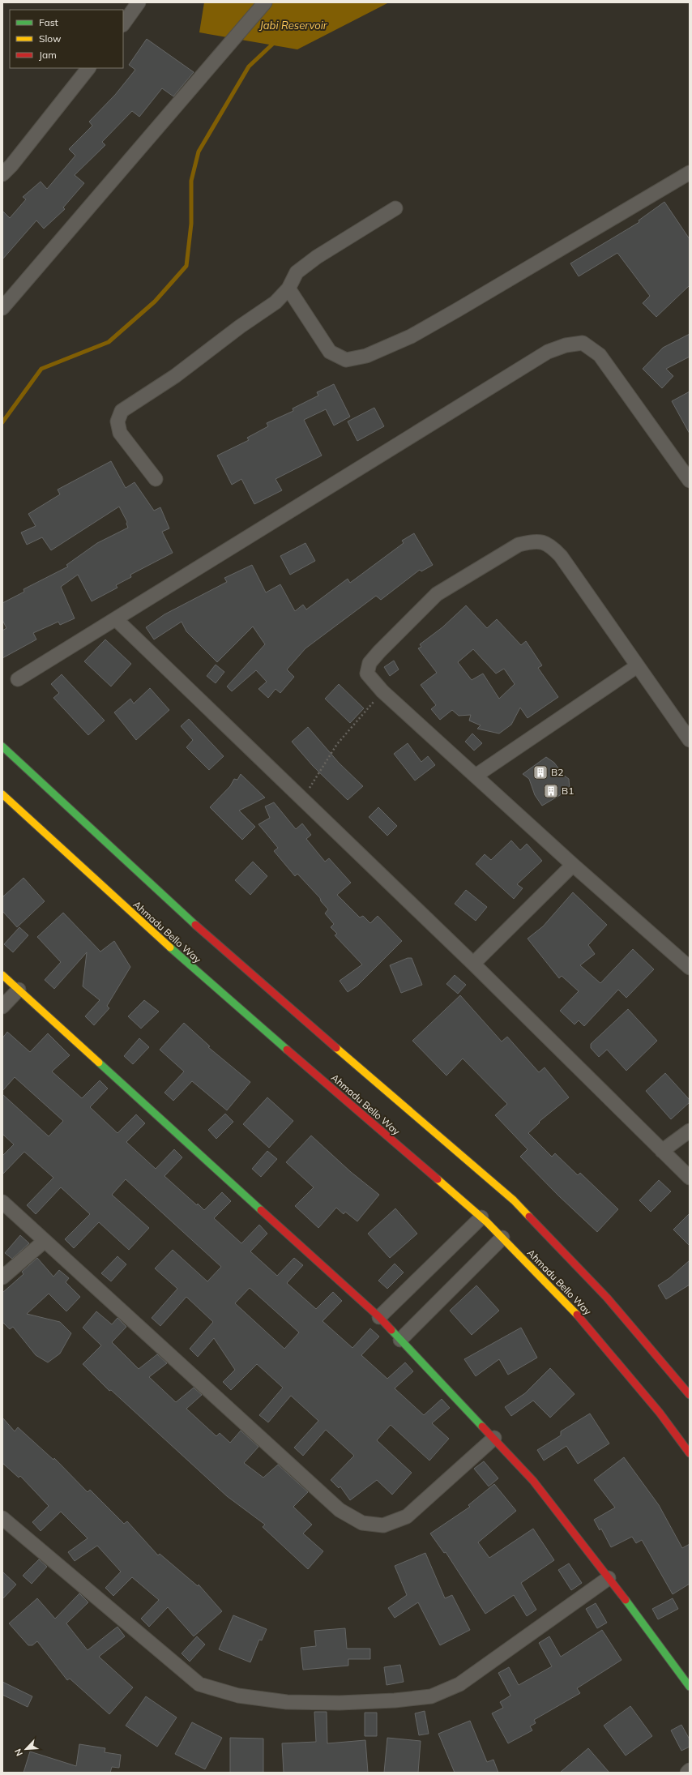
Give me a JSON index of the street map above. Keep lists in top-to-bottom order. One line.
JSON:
{"streets":{"main road":["Ahmadu Bello Way"]},"water":["Jabi Reservoir"],"places":{"building":["B2","B1"]},"legend":["Fast","Slow","Jam"],"north":"bottom left"}
